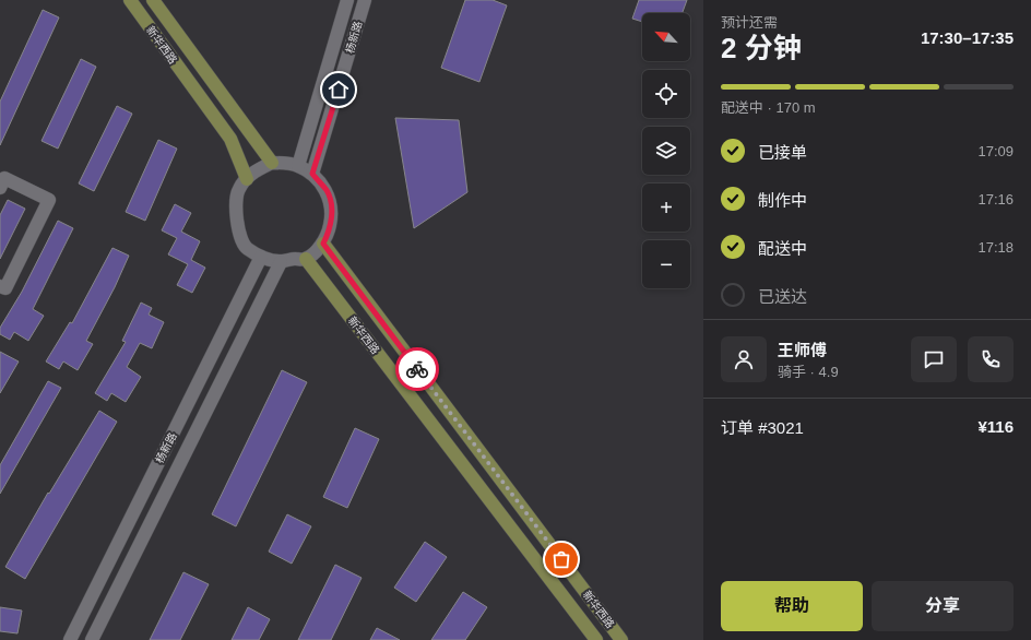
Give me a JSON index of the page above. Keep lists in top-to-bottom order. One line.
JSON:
{"streets":{"main road":["新华西路"],"street":["杨新路"]},"crossings":[["杨新路","新华西路"]],"north":"top left","page":{"heading":["2 分钟","预计还需","17:30–17:35"],"panel":["王师傅","骑手 · 4.9","订单 #3021","¥116"],"map_buttons":["+","−"],"bar":"配送中 · 170 m","list":[["已接单","17:09"],["制作中","17:16"],["配送中","17:18"],"已送达"],"buttons":["帮助","分享"]}}
